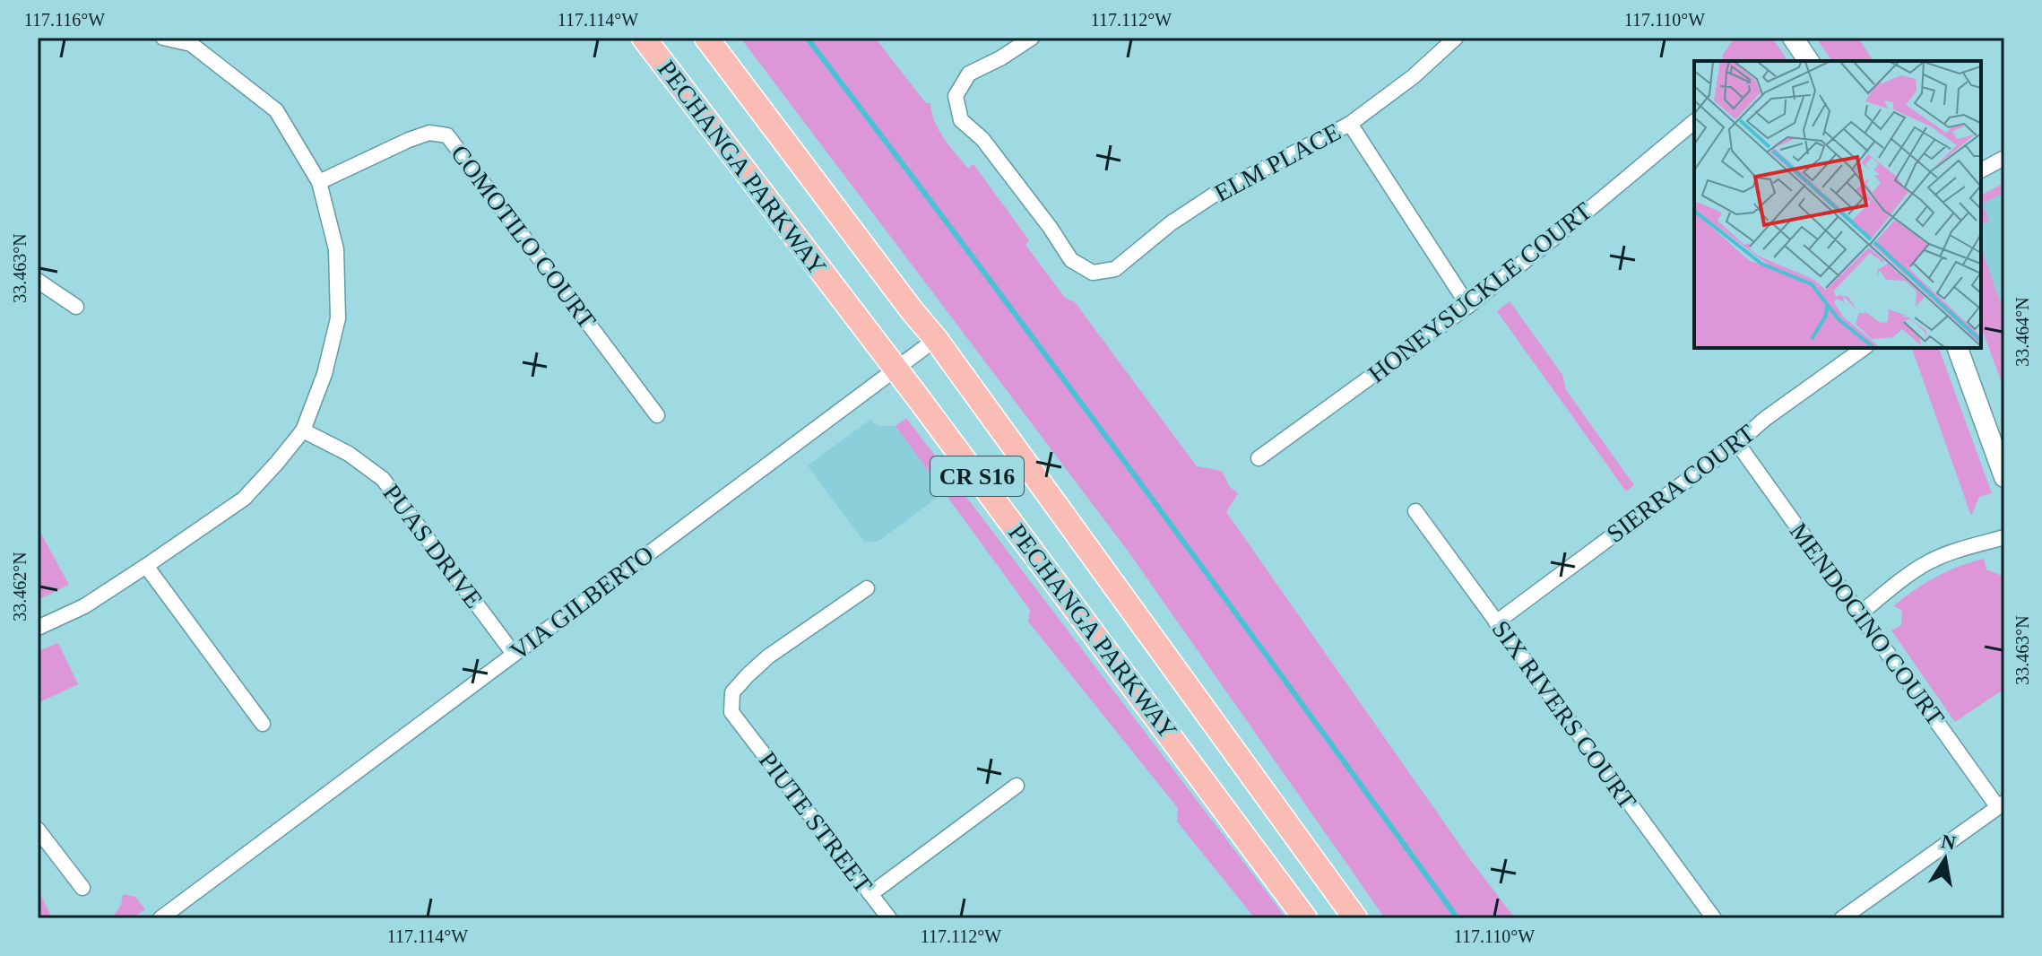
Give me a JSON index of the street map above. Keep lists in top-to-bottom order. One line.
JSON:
{"streets":{"main road":["PECHANGA PARKWAY","CR S16"],"street":["ELM PLACE","COMOTILO COURT","HONEYSUCKLE COURT","SIERRA COURT","PUAS DRIVE","VIA GILBERTO","MENDOCINO COURT","SIX RIVERS COURT","PIUTE STREET"]},"crossings":[["PECHANGA PARKWAY","VIA GILBERTO"],["SIERRA COURT","MENDOCINO COURT"],["SIERRA COURT","SIX RIVERS COURT"],["PUAS DRIVE","VIA GILBERTO"]],"north":"top","coordinates":["117.116°W","117.114°W","117.112°W","117.110°W","33.463°N","33.464°N","33.462°N"]}
